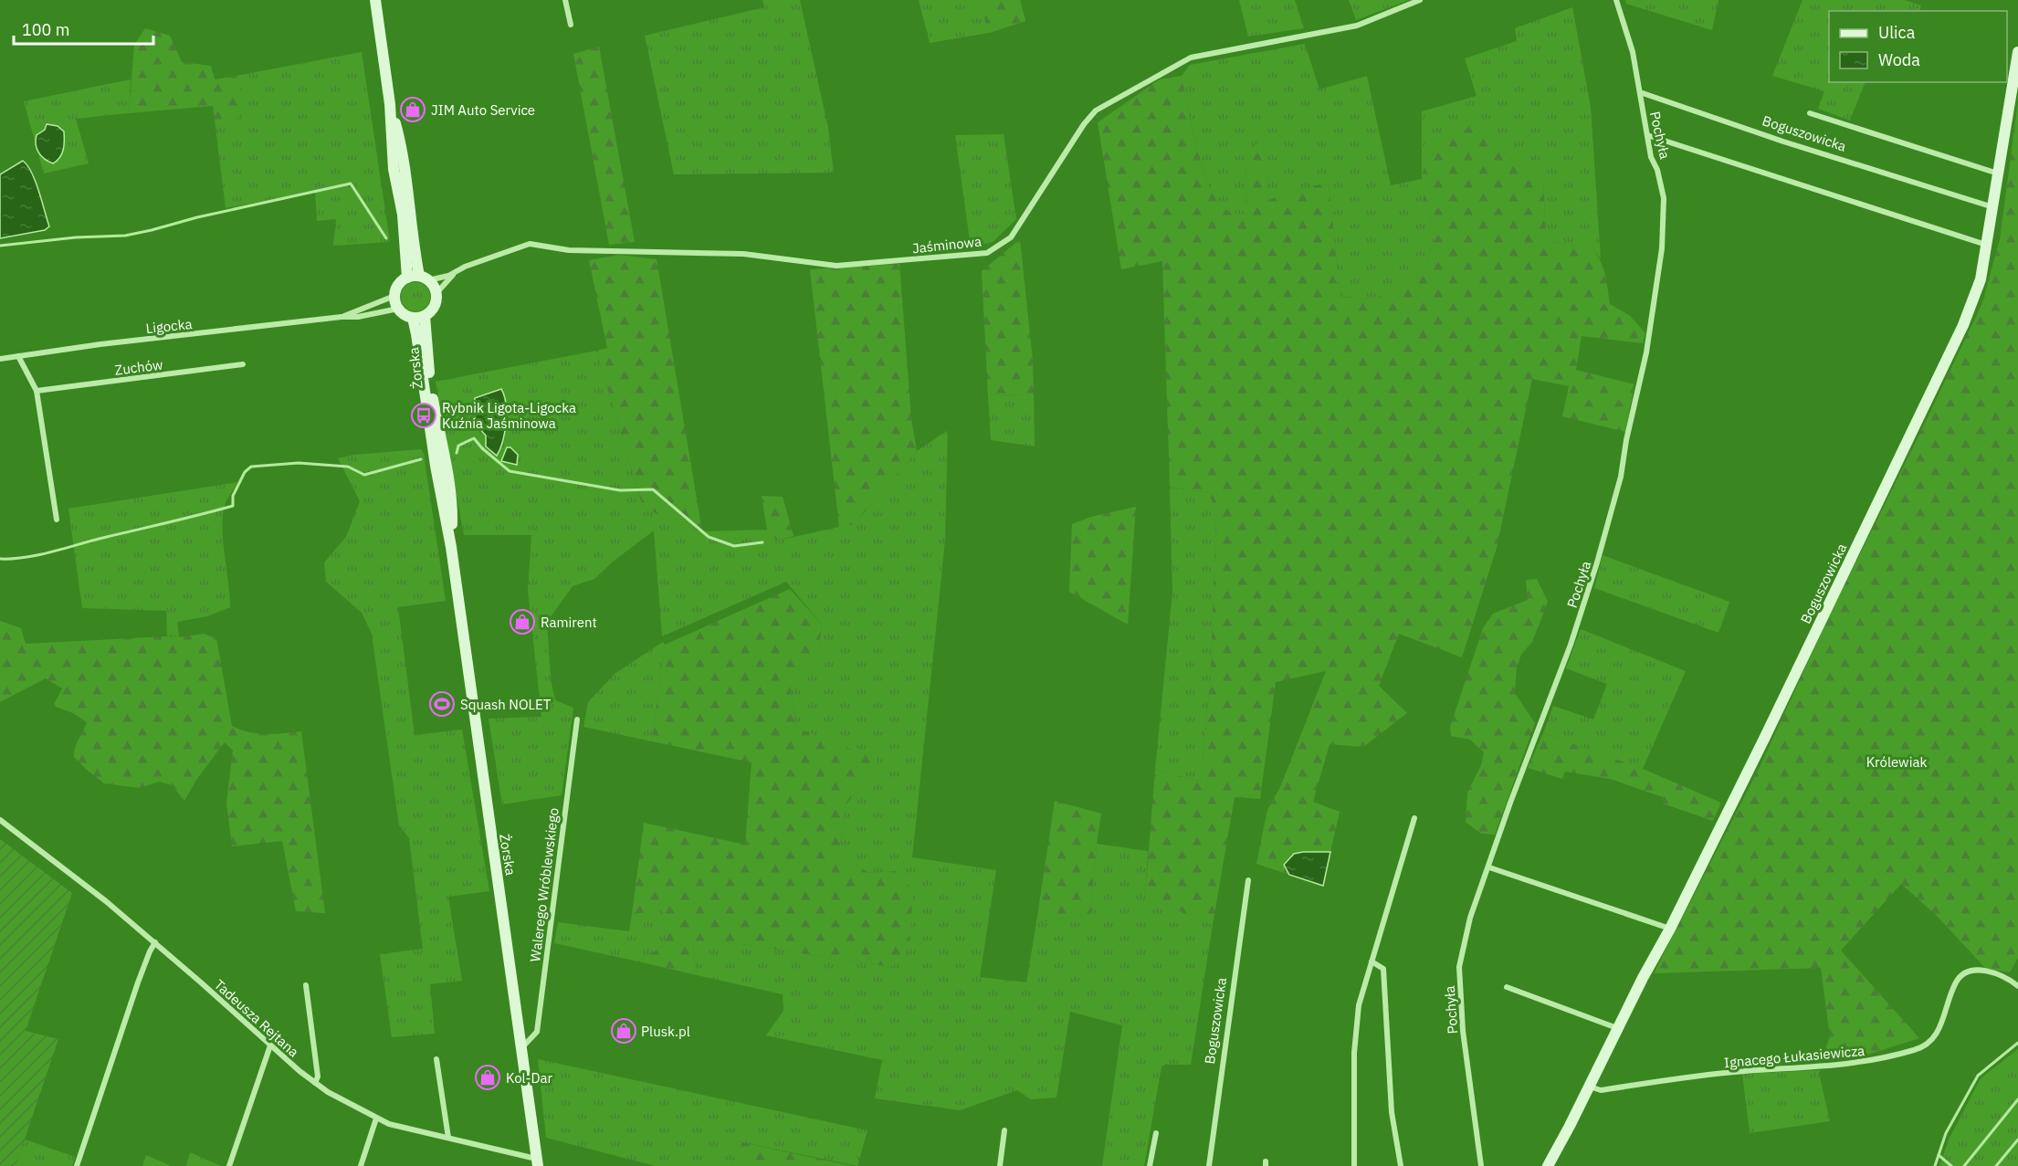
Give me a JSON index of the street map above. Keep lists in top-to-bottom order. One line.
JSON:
{"streets":{"main road":["Boguszowicka","Żorska"],"street":["Pochyła","Jaśminowa","Ligocka","Zuchów","Walerego Wróblewskiego","Tadeusza Rejtana","Ignacego Łukasiewicza"]},"crossings":[["Boguszowicka","Pochyła"],["Boguszowicka","Ignacego Łukasiewicza"],["Jaśminowa","Ligocka"],["Jaśminowa","Żorska"],["Ligocka","Żorska"],["Żorska","Walerego Wróblewskiego"],["Żorska","Tadeusza Rejtana"]],"parks":["Królewiak"],"places":{"shop":["JIM Auto Service","Ramirent","Plusk.pl","Kol-Dar"],"bus stop":["Rybnik Ligota-Ligocka Kuźnia Jaśminowa"],"sports":["Squash NOLET"]},"legend":["Ulica","Woda"],"scale_bar":"100 m"}
